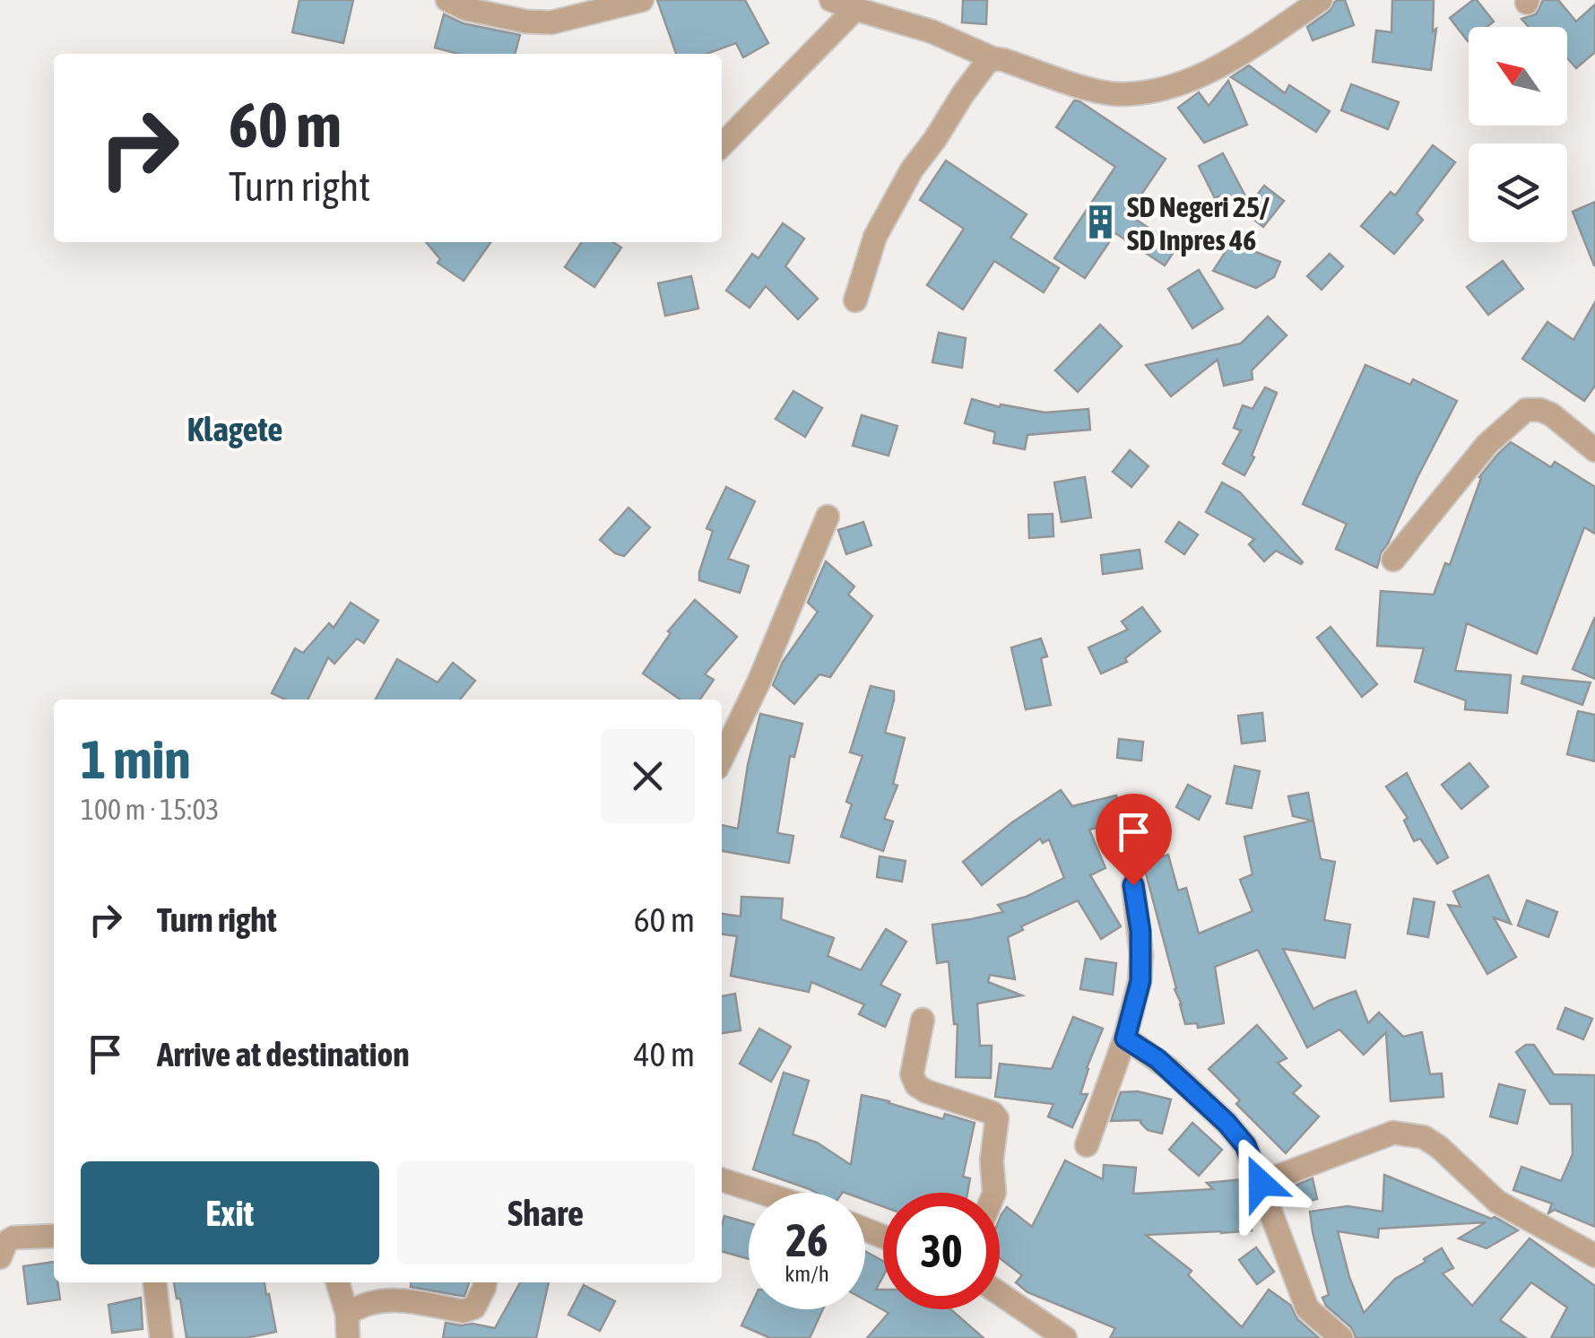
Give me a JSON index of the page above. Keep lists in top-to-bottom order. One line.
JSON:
{"districts":["Klagete"],"places":{"building":["SD Negeri 25/ SD Inpres 46"]},"north":"top left","page":{"turn":["60 m","Turn right"],"heading":["1 min","100 m · 15:03"],"list":[{"name":"Turn right","value":"60 m"},{"name":"Arrive at destination","value":"40 m"}],"buttons":["Exit","Share"],"speed":"26 km/h","limit":"30"}}
